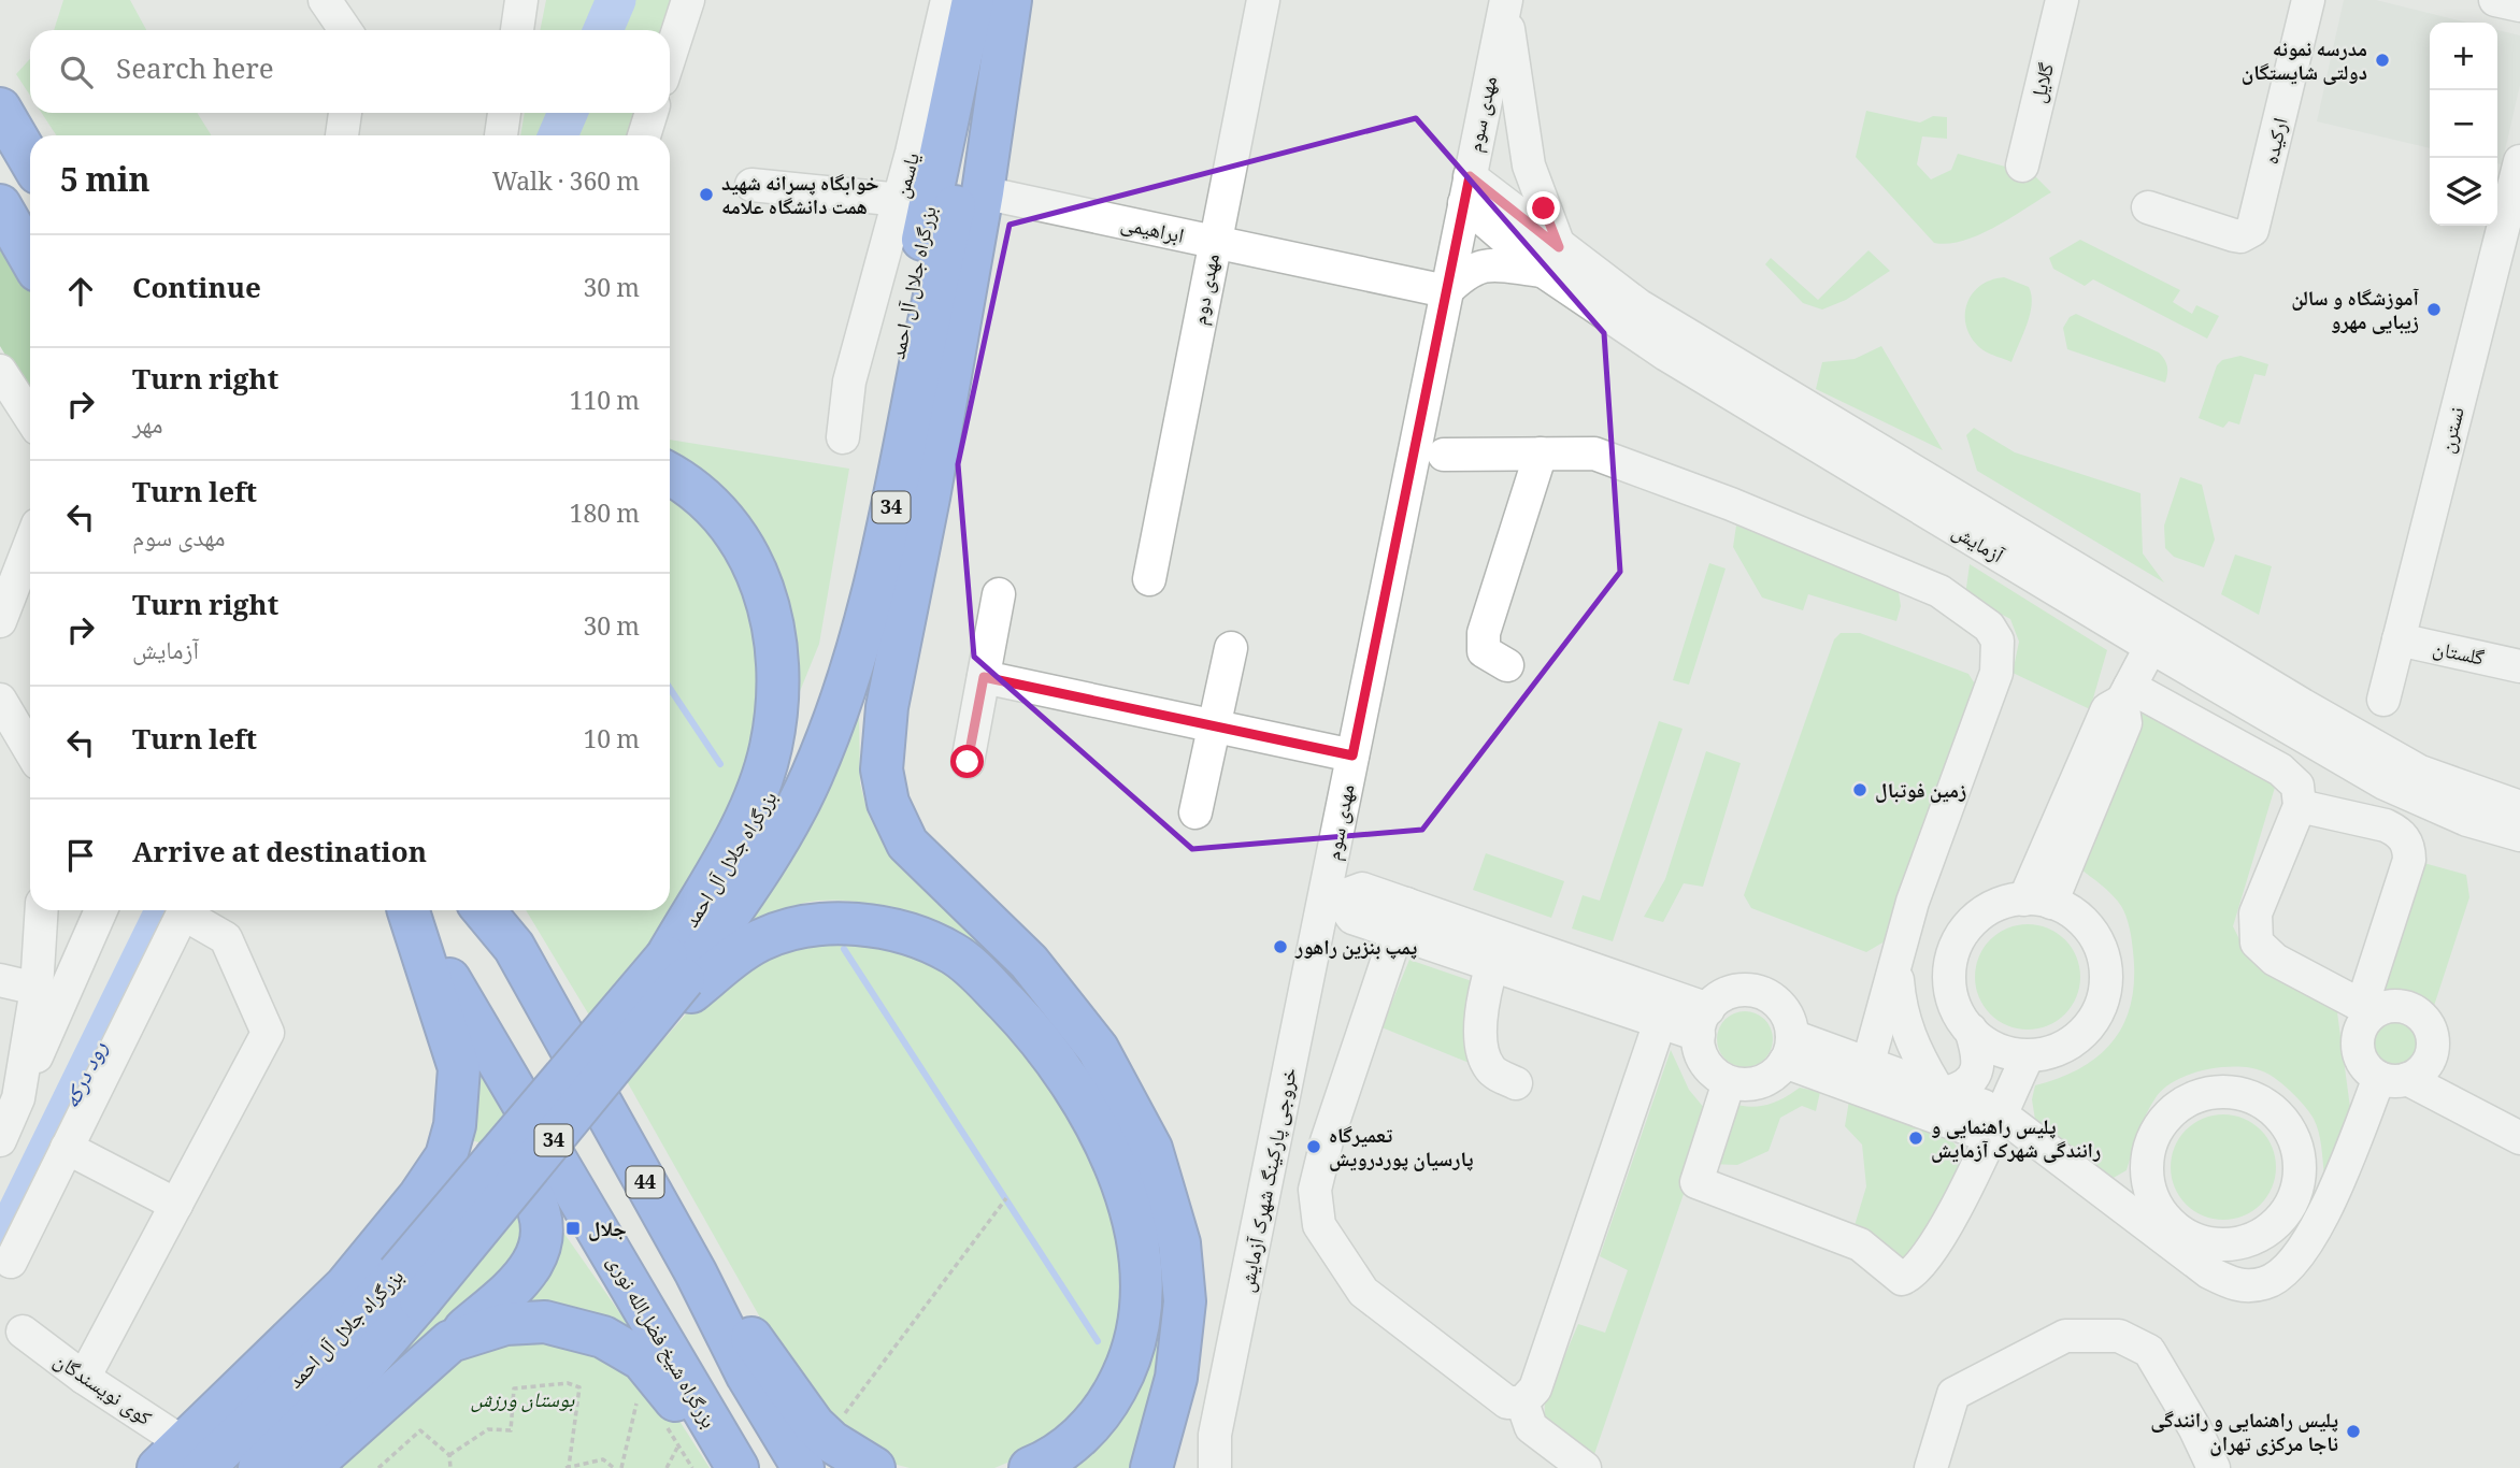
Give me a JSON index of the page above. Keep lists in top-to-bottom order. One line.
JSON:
{"streets":{"highway":["بزرگراه جلال آل احمد","34","44","بزرگراه شیخ فضل‌الله نوری"],"street":["گلایل","مهدی سوم","ارکیده","یاسمن","ابراهیمی","مهدی دوم","نسترن","آزمایش","گلستان","خروجی پارکینگ شهرک آزمایش","کوی نویسندگان"]},"crossings":[["مهدی سوم","ابراهیمی"],["مهدی سوم","آزمایش"],["مهدی سوم","خروجی پارکینگ شهرک آزمایش"],["ابراهیمی","مهدی دوم"],["بزرگراه جلال آل احمد","کوی نویسندگان"],["نسترن","گلستان"]],"water":["رود درکه"],"parks":["بوستان ورزش"],"places":{"other":["مدرسه نمونه دولتی شایستگان","خوابگاه پسرانه شهید همت دانشگاه علامه","آموزشگاه و سالن زیبایی مهرو","زمین فوتبال","پمپ بنزین راهور","پلیس راهنمایی و رانندگی شهرک آزمایش","تعمیرگاه پارسیان پوردرویش","پلیس راهنمایی و رانندگی ناجا مرکزی تهران"],"transit":["جلال"]},"page":{"map_buttons":["+","−"],"search":"Search here","heading":["5 min","Walk · 360 m"],"list":[["Continue","30 m"],["Turn right","مهر","110 m"],["Turn left","مهدی سوم","180 m"],["Turn right","آزمایش","30 m"],["Turn left","10 m"],"Arrive at destination"]}}
